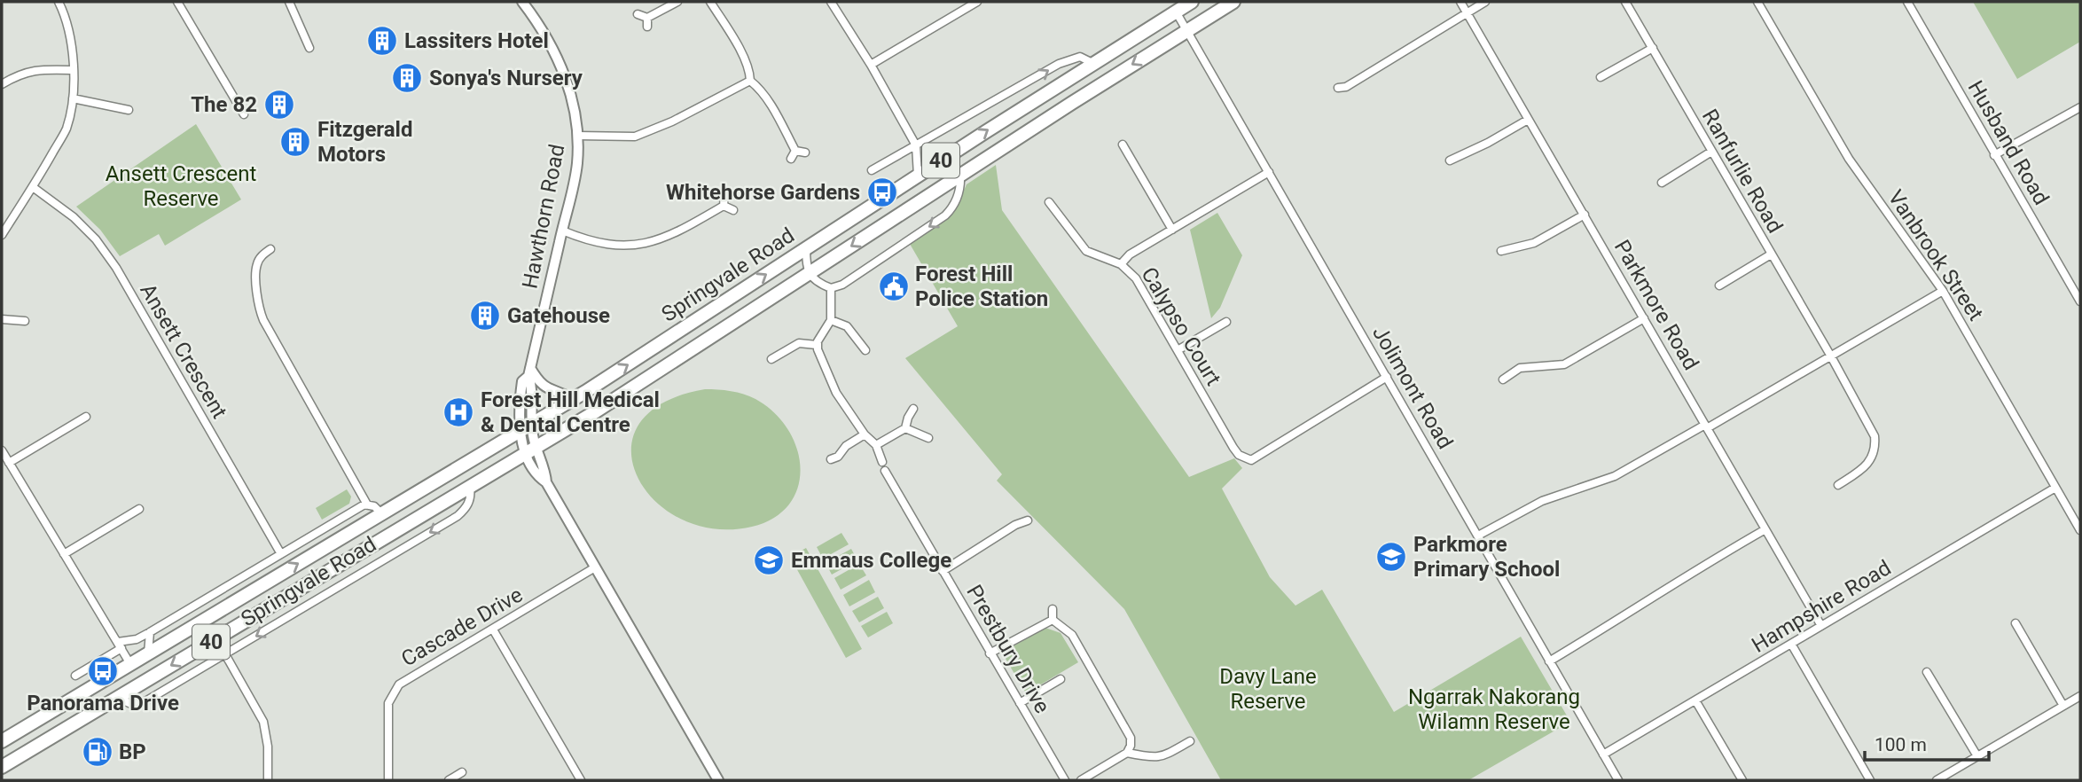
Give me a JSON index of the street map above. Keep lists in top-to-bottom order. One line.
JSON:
{"streets":{"highway":["40","Springvale Road"],"main road":["Hawthorn Road"],"street":["Husband Road","Ranfurlie Road","Vanbrook Street","Parkmore Road","Calypso Court","Ansett Crescent","Jolimont Road","Hampshire Road","Cascade Drive","Prestbury Drive"]},"crossings":[["Hawthorn Road","Springvale Road"],["Hawthorn Road","Cascade Drive"],["Vanbrook Street","Hampshire Road"],["Springvale Road","Ansett Crescent"],["Springvale Road","Jolimont Road"],["Parkmore Road","Hampshire Road"],["Calypso Court","Jolimont Road"],["Jolimont Road","Hampshire Road"]],"parks":["Ansett Crescent Reserve","Davy Lane Reserve","Ngarrak Nakorang Wilamn Reserve"],"places":{"building":["Lassiters Hotel","Sonya's Nursery","The 82","Fitzgerald Motors","Gatehouse"],"bus stop":["Whitehorse Gardens","Panorama Drive"],"public building":["Forest Hill Police Station"],"hospital":["Forest Hill Medical & Dental Centre"],"school or university":["Parkmore Primary School","Emmaus College"],"fuel station":["BP"]},"scale_bar":"100 m"}
